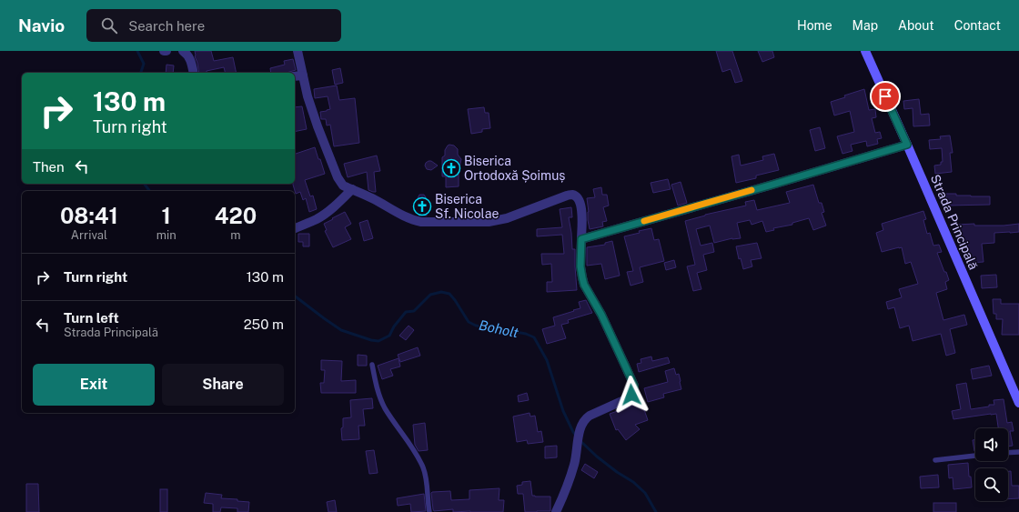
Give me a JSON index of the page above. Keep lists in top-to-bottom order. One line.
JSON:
{"streets":{"main road":["Strada Principală"]},"water":["Boholt"],"places":{"church":["Biserica Ortodoxă Șoimuș","Biserica Sf. Nicolae"]},"page":{"header":"Navio","search":"Search here","nav":["Home","Map","About","Contact"],"turn":["130 m","Turn right"],"then":"Then","eta":["08:41","Arrival","1","min","420","m"],"list":[{"name":"Turn right","value":"130 m"},{"name":"Turn left","note":"Strada Principală","value":"250 m"}],"buttons":["Exit","Share"]}}
